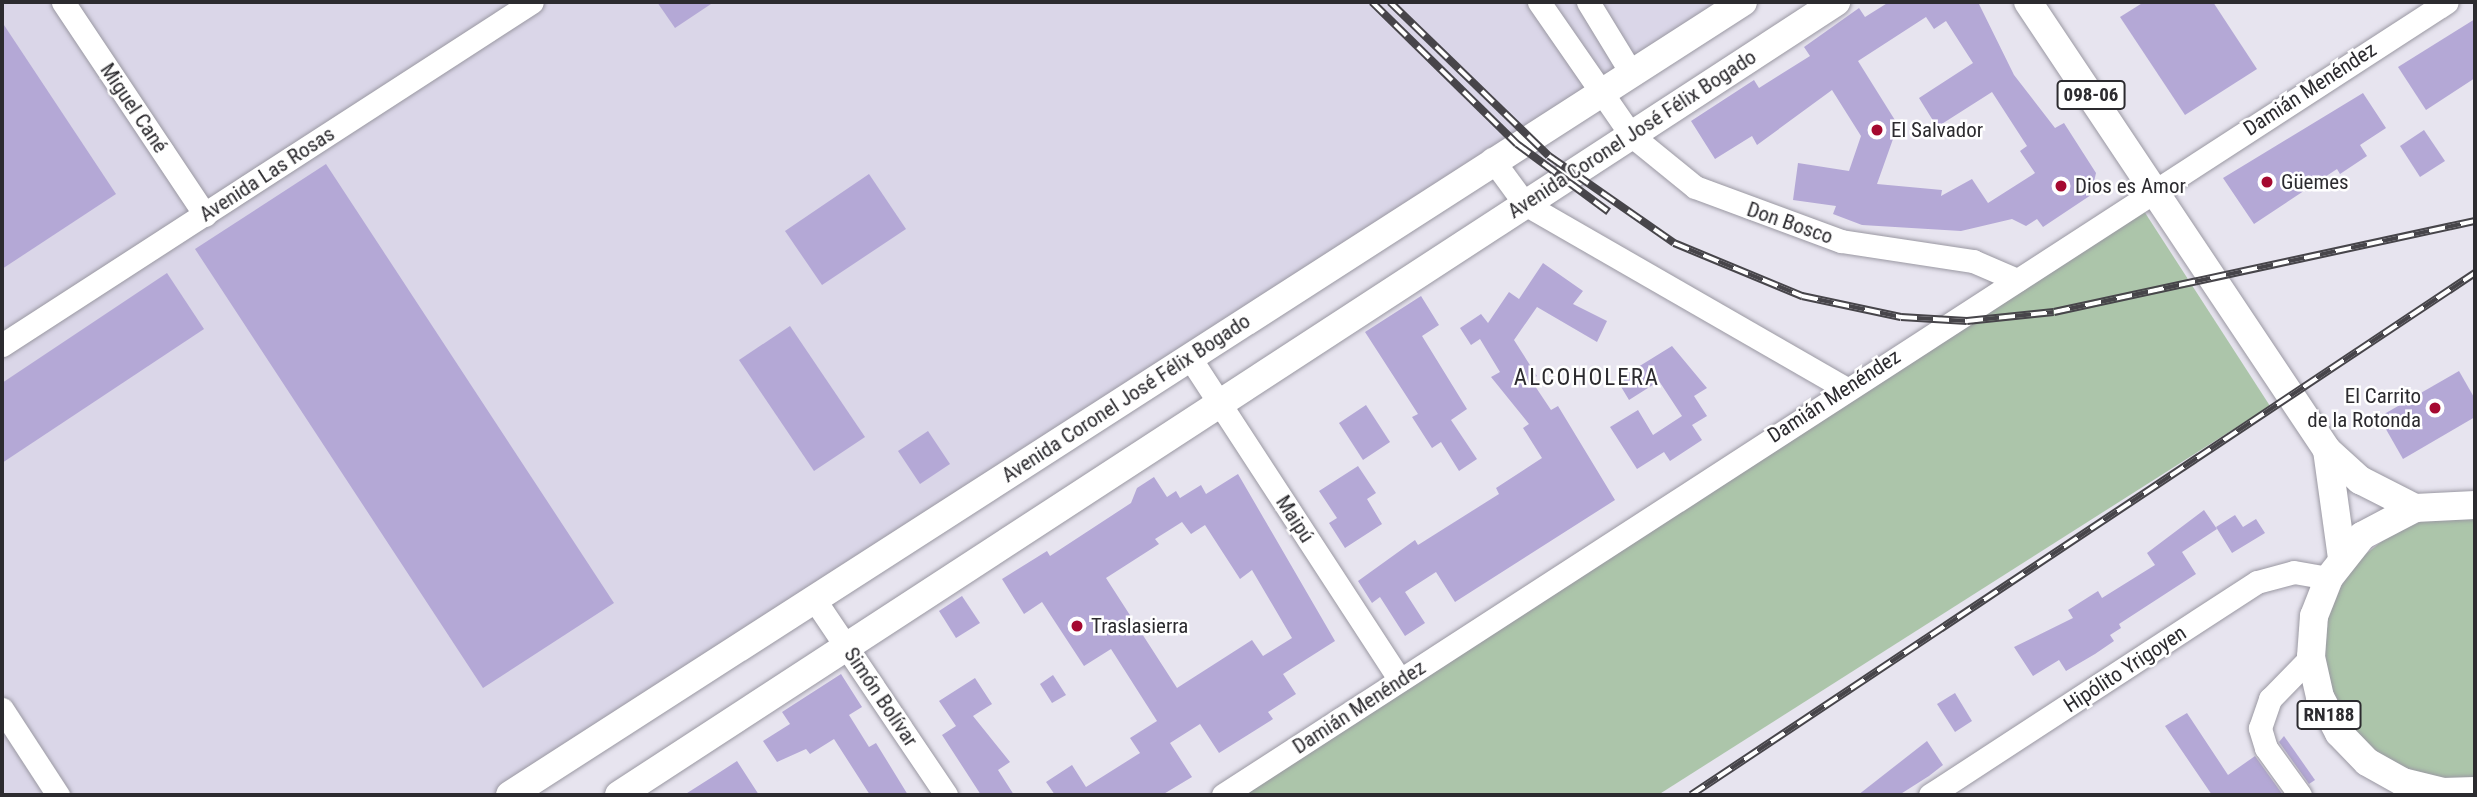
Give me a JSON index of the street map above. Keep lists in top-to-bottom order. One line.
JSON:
{"streets":{"main road":["098-06","Avenida Coronel José Félix Bogado","RN188"],"street":["Damián Menéndez","Miguel Cané","Avenida Las Rosas","Don Bosco","Maipú","Hipólito Yrigoyen","Simón Bolívar"]},"crossings":[["Damián Menéndez","098-06"],["Damián Menéndez","Don Bosco"],["Damián Menéndez","Maipú"],["Miguel Cané","Avenida Las Rosas"],["Avenida Coronel José Félix Bogado","Don Bosco"],["Avenida Coronel José Félix Bogado","Maipú"],["Avenida Coronel José Félix Bogado","Simón Bolívar"],["Hipólito Yrigoyen","RN188"]],"districts":["ALCOHOLERA"],"places":["El Salvador","Güemes","Dios es Amor","El Carrito de la Rotonda","Traslasierra"]}
